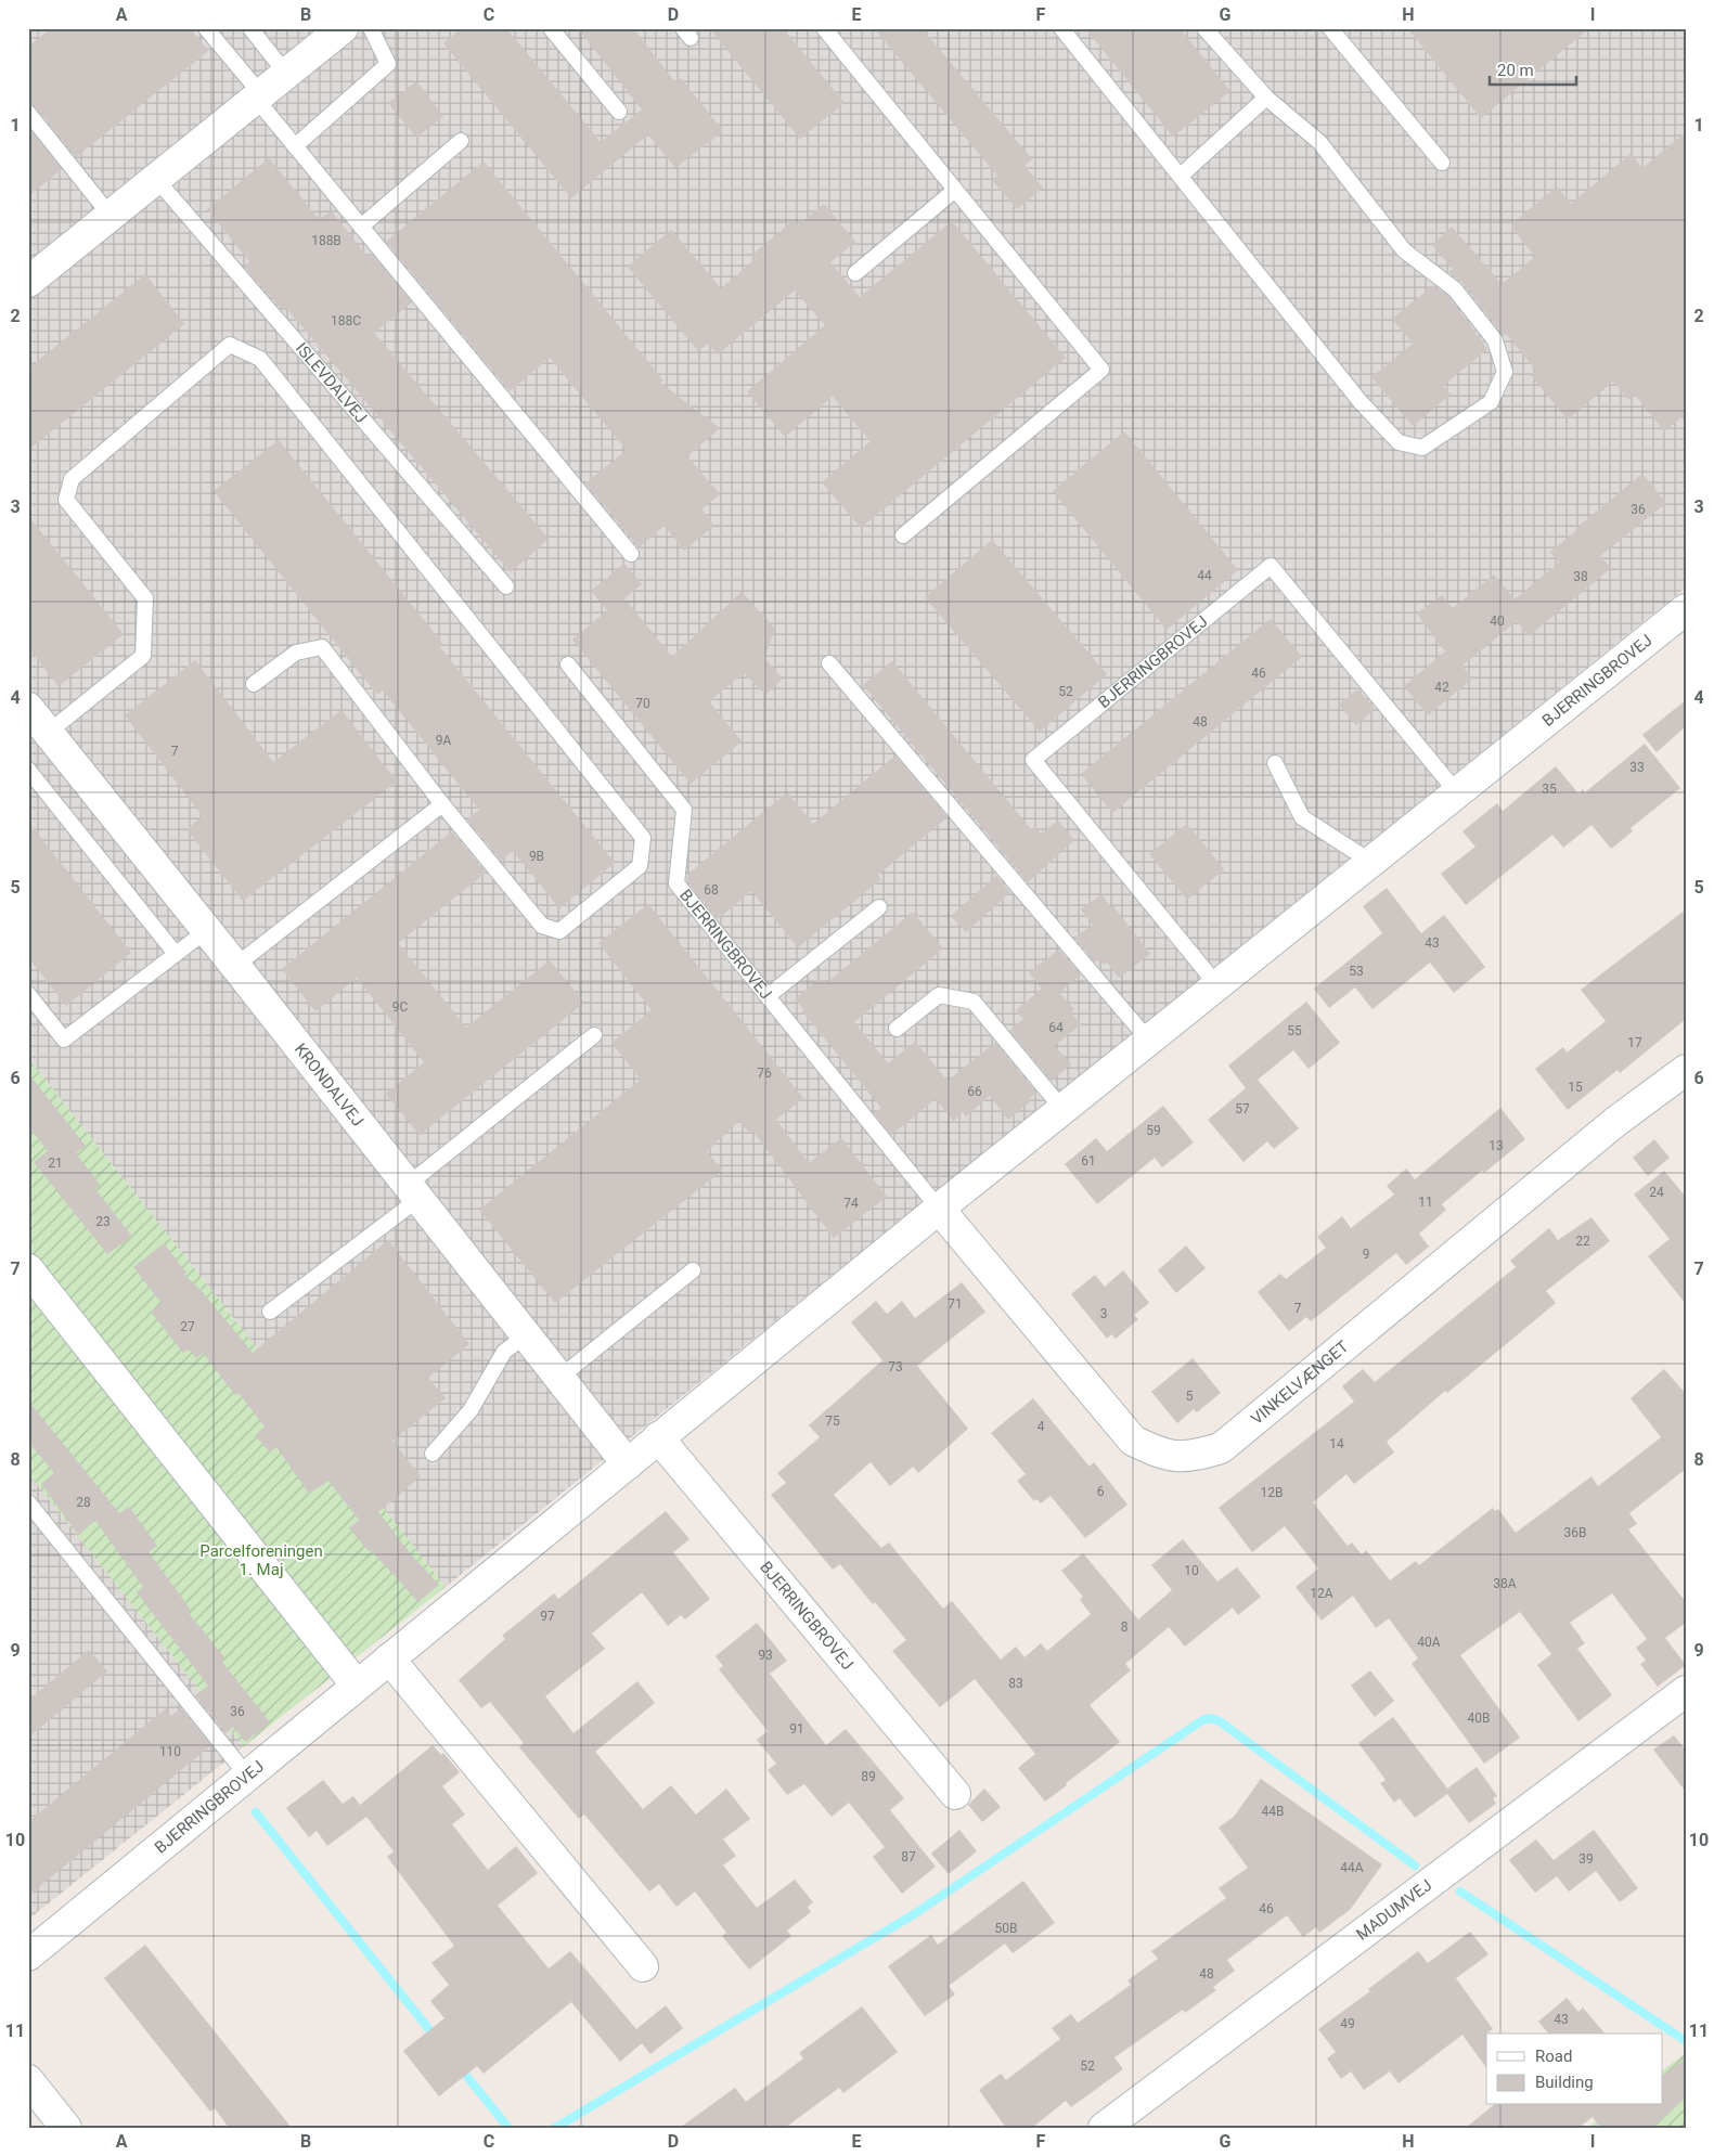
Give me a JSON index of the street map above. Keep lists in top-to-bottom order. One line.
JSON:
{"streets":{"street":["BJERRINGBROVEJ","KRONDALVEJ","VINKELVÆNGET","MADUMVEJ"],"lane":["ISLEVDALVEJ"]},"crossings":[["BJERRINGBROVEJ","KRONDALVEJ"],["BJERRINGBROVEJ","VINKELVÆNGET"]],"parks":["Parcelforeningen 1. Maj"],"house_numbers":["188B","188C","36","44","38","40","46","42","52","70","48","9A","7","33","35","9B","68","43","53","9C","64","55","17","76","15","66","57","59","13","61","21","24","11","74","23","22","9","71","7","3","27","73","5","75","4","14","6","12B","28","36B","10","38A","12A","97","8","40A","93","83","36","40B","91","110","89","44B","87","39","44A","46","50B","48","43","49","52"],"legend":["Road","Building"],"scale_bar":"20 m","grid":{"columns":["A","B","C","D","E","F","G","H","I"],"rows":["1","2","3","4","5","6","7","8","9","10","11"]}}
